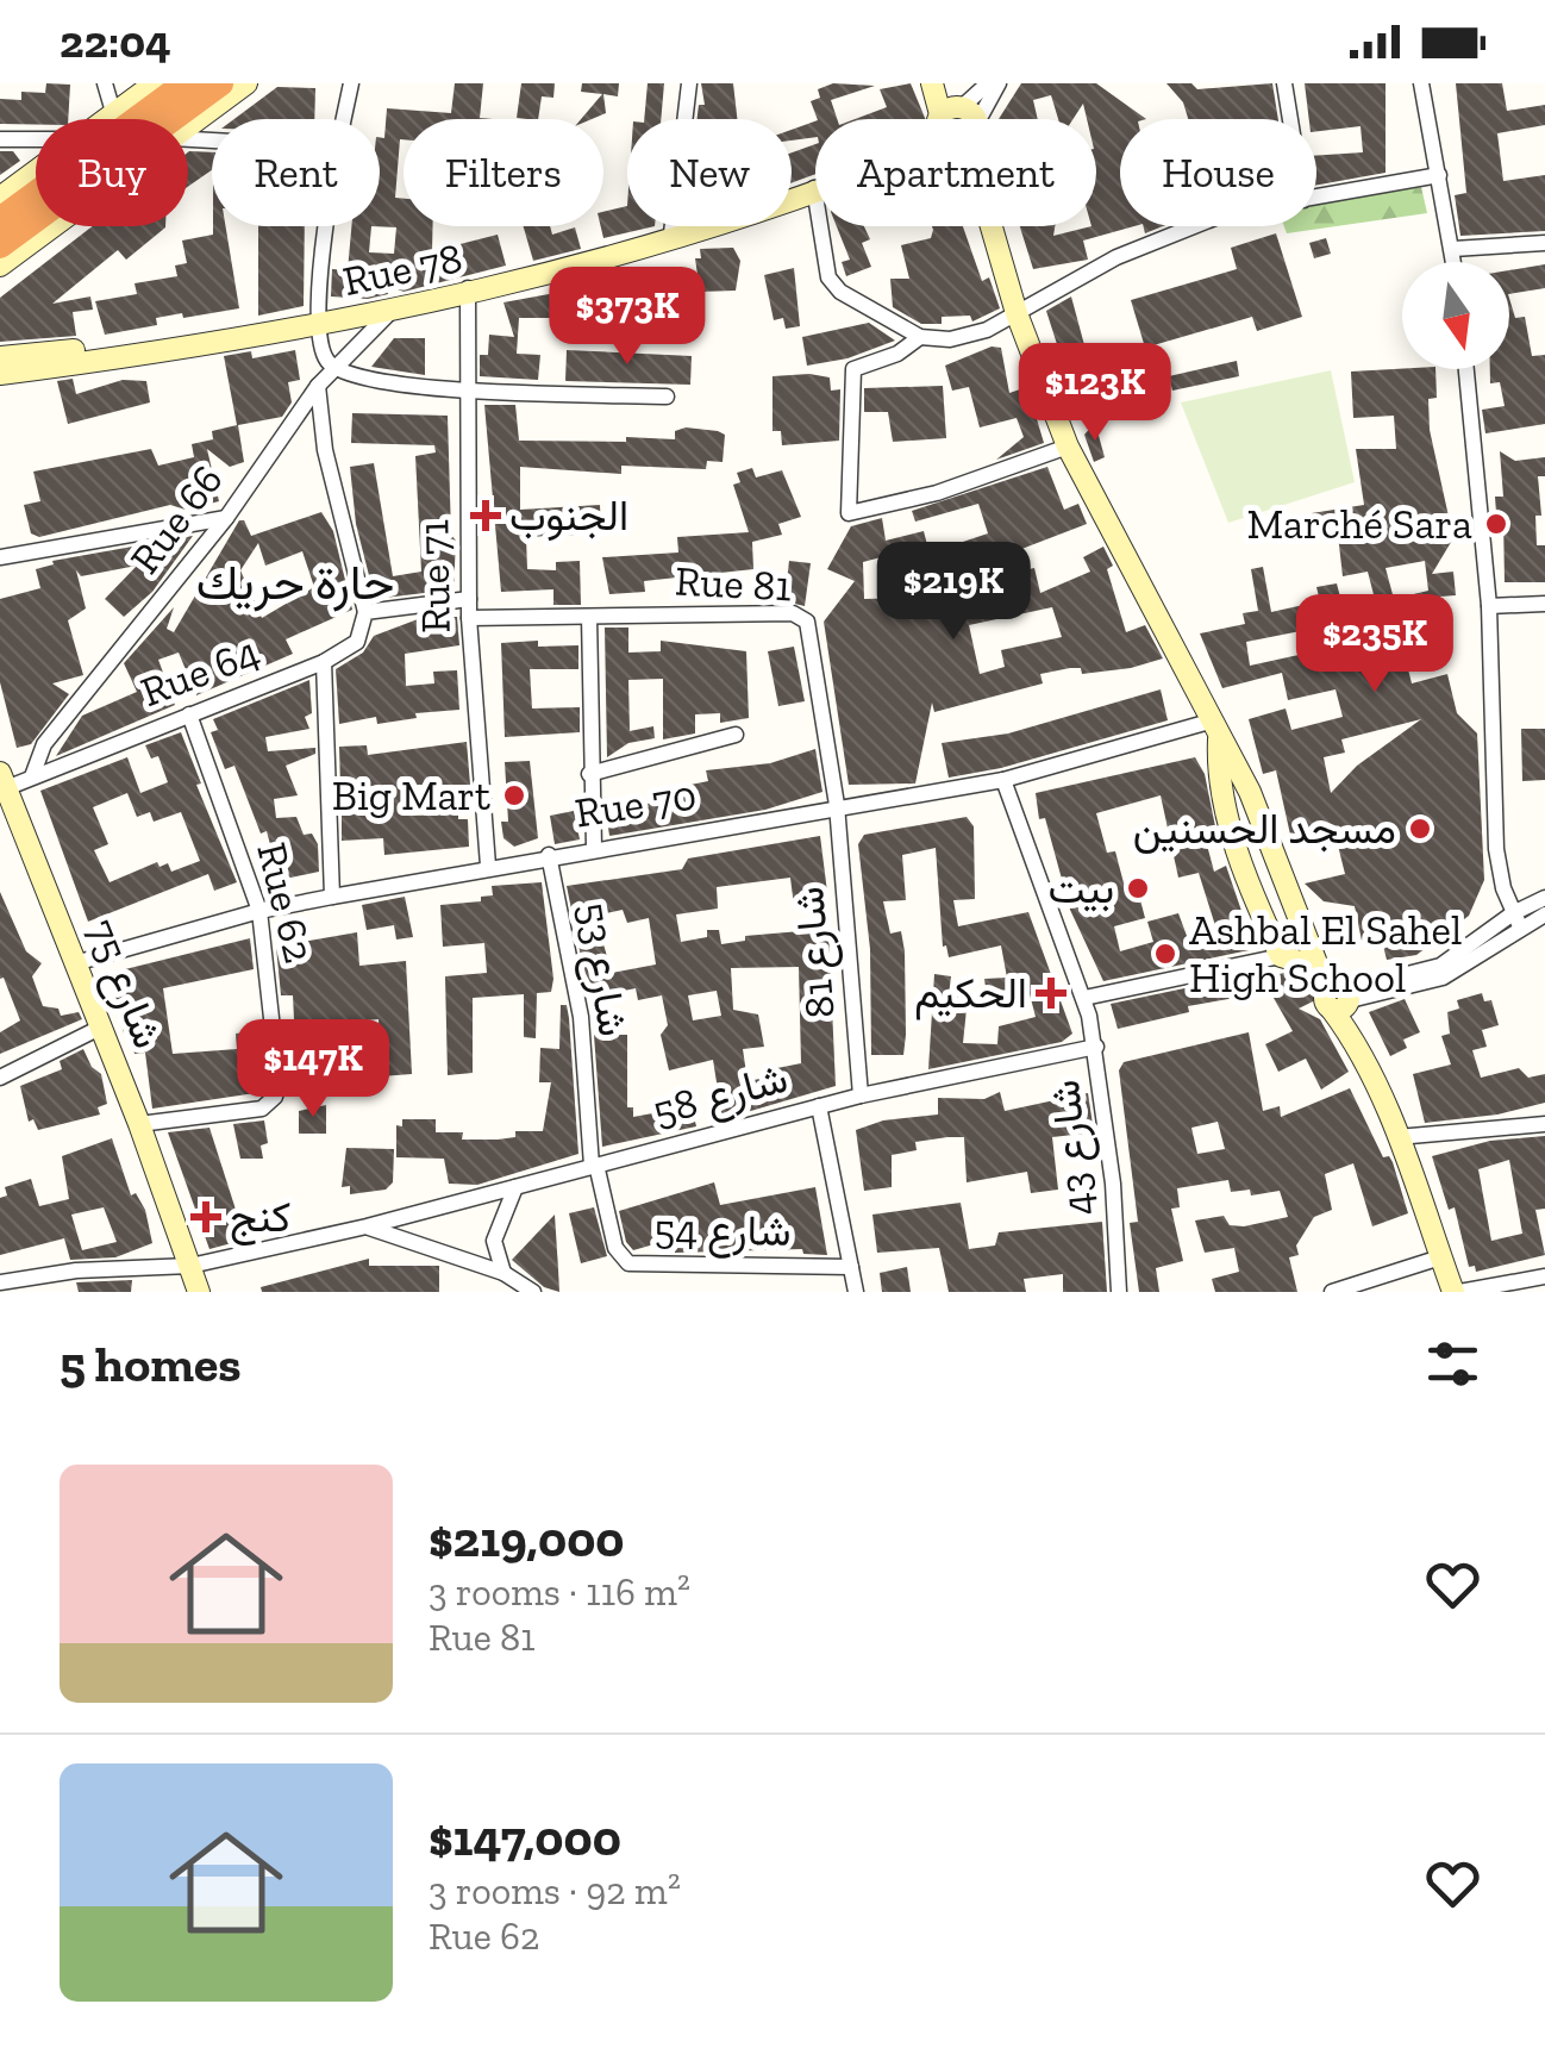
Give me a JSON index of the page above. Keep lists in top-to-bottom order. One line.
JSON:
{"streets":{"street":["Rue 78","Rue 66","Rue 71","Rue 81","Rue 64","Rue 70","Rue 62","شارع 81","شارع 53","شارع 75","شارع 58","شارع 43","شارع 54"]},"crossings":[["Rue 78","Rue 66"],["Rue 78","Rue 71"],["Rue 66","Rue 64"],["Rue 71","Rue 81"],["Rue 71","Rue 70"],["Rue 81","Rue 70"],["Rue 81","شارع 81"],["Rue 64","Rue 62"],["Rue 64","شارع 75"],["Rue 70","Rue 62"],["Rue 70","شارع 81"],["Rue 70","شارع 53"],["Rue 70","شارع 75"],["Rue 70","شارع 43"],["Rue 62","شارع 75"],["شارع 81","شارع 58"],["شارع 53","شارع 58"],["شارع 53","شارع 54"],["شارع 75","شارع 58"],["شارع 58","شارع 43"],["شارع 58","شارع 54"]],"districts":["حارة حريك"],"places":{"health":["الجنوب","الحكيم","كنج"],"other":["Marché Sara","Big Mart","مسجد الحسنين","بيت","Ashbal El Sahel High School"]},"north":"bottom","page":{"status":"22:04","chip":["Buy","Rent","Filters","New","Apartment","House"],"price":["$373K","$123K","$219K","$235K","$147K"],"heading":"5 homes","list":[{"name":"$219,000","note":"3 rooms · 116 m² · Rue 81"},{"name":"$147,000","note":"3 rooms · 92 m² · Rue 62"}]}}
